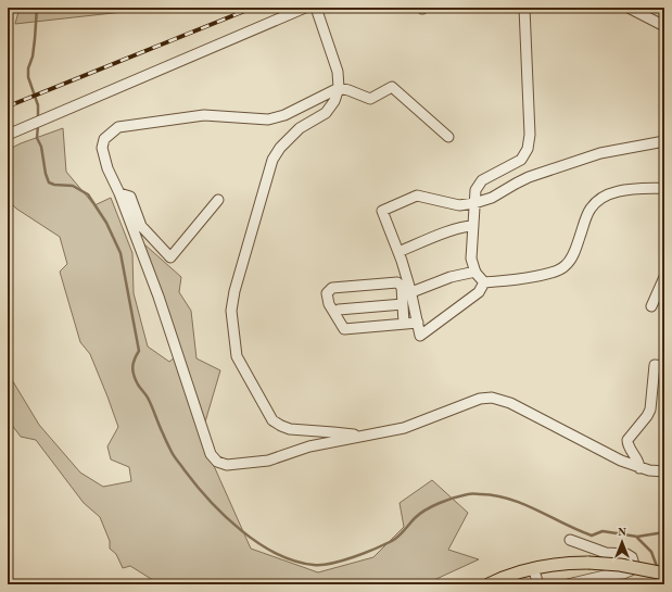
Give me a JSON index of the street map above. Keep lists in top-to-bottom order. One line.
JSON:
{"north":"top"}
